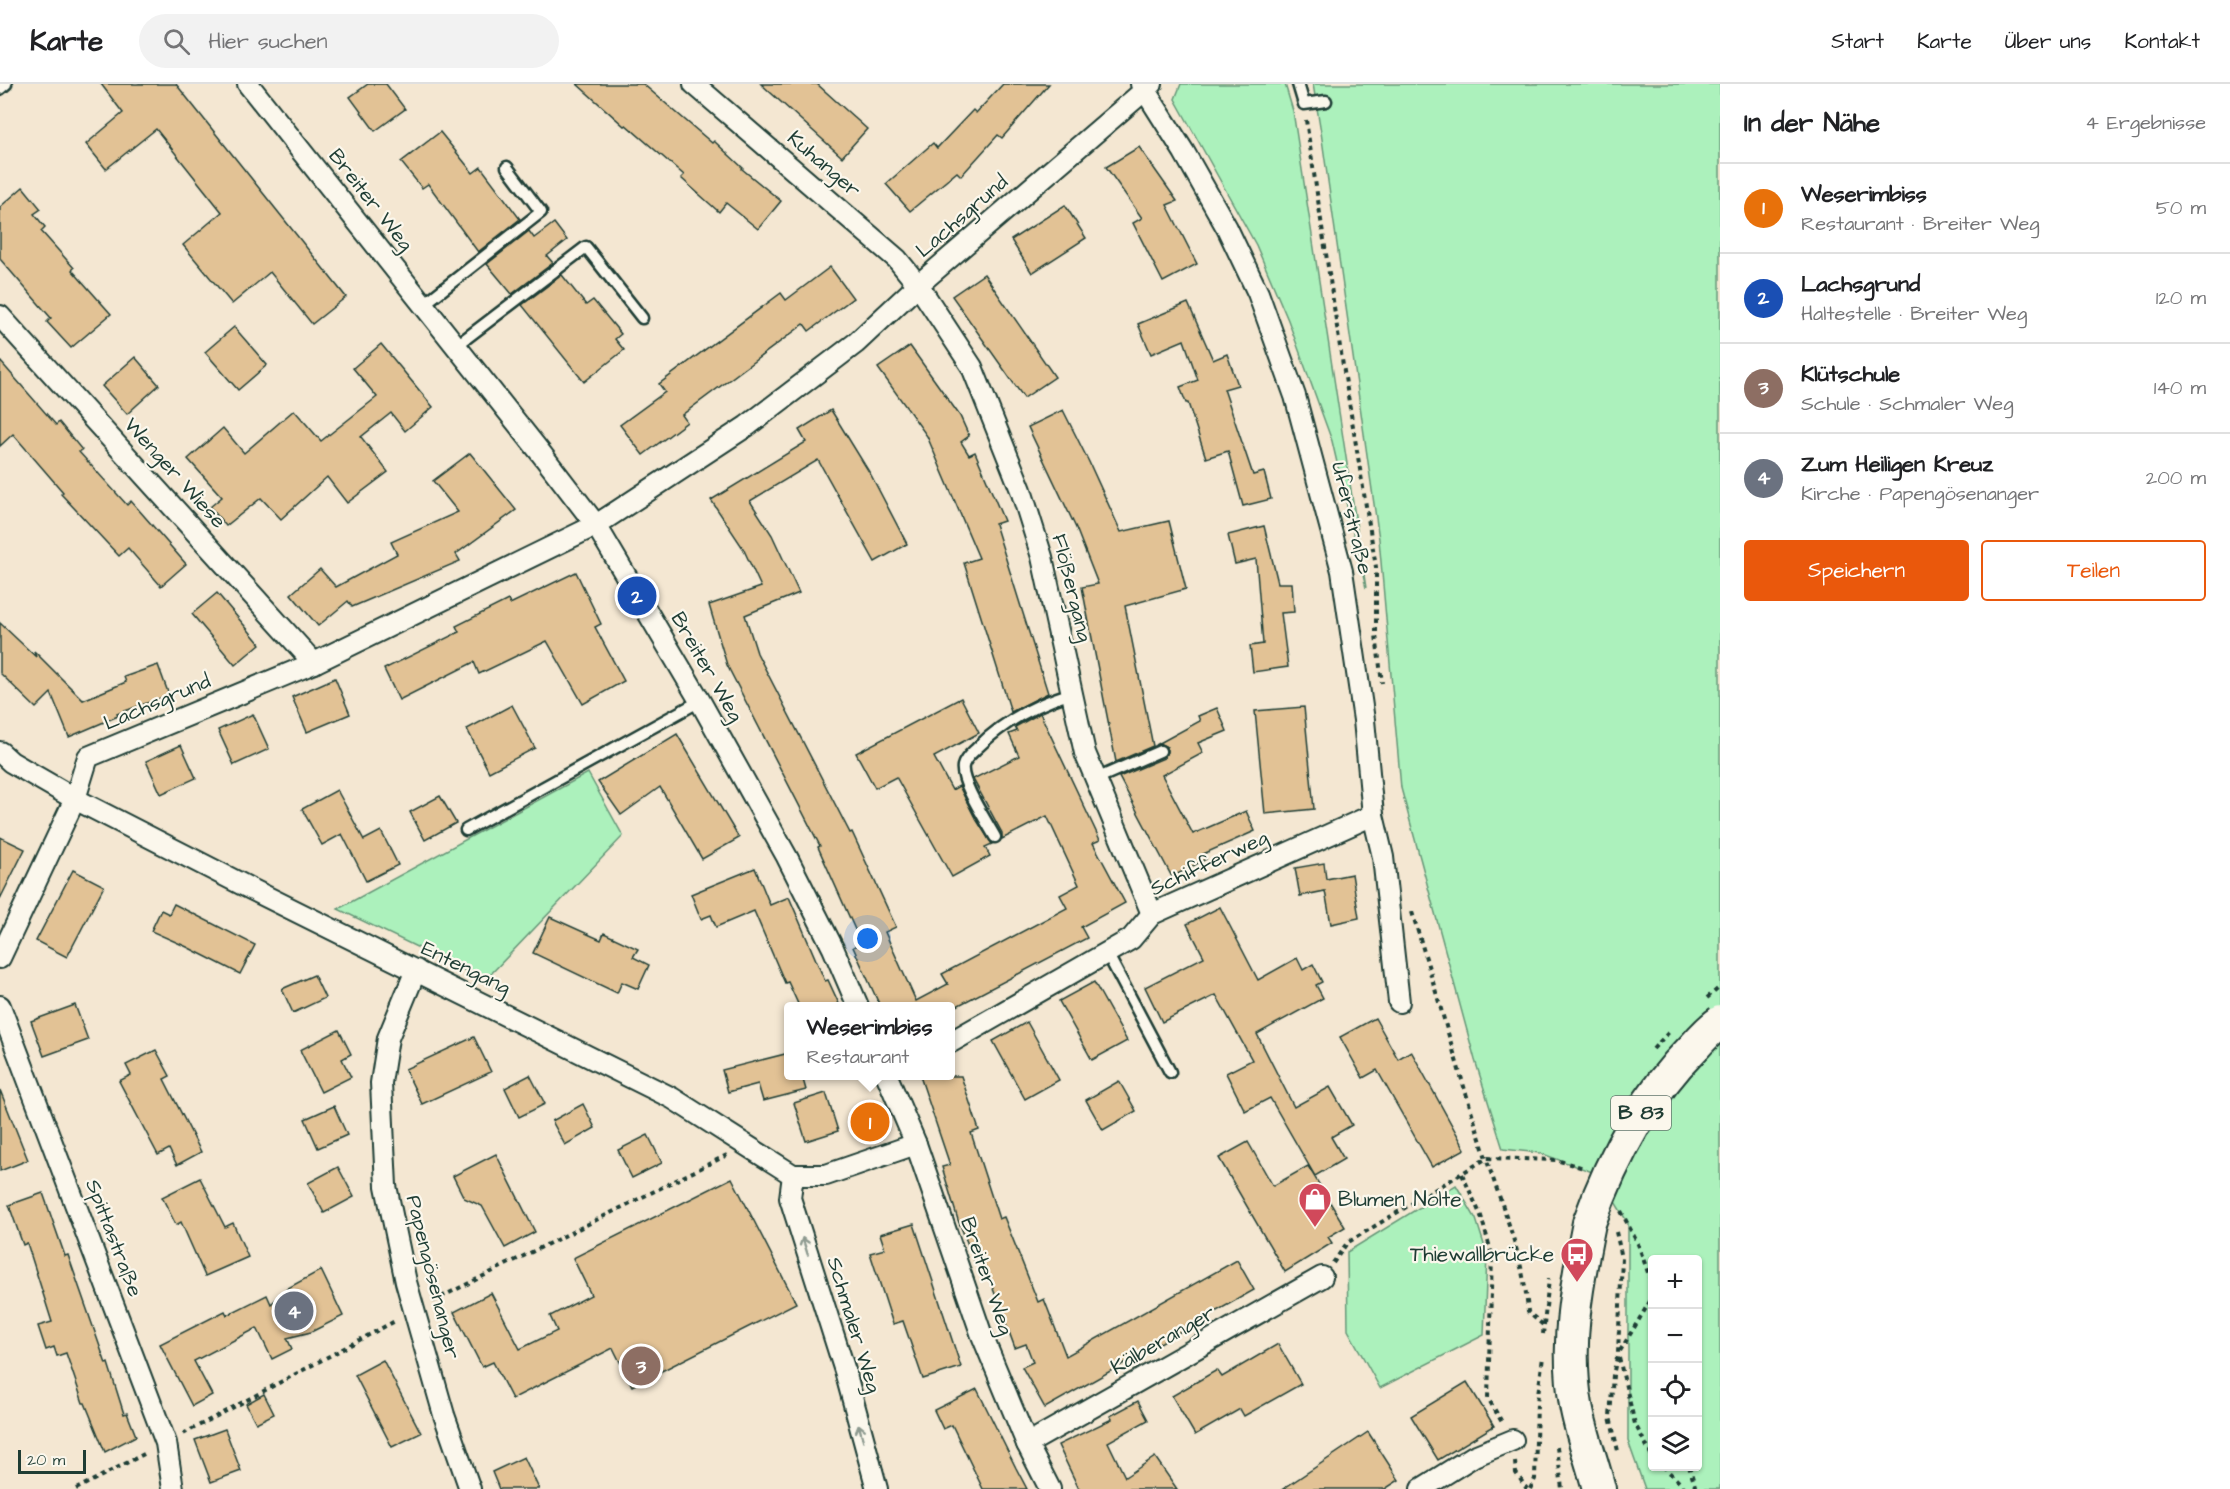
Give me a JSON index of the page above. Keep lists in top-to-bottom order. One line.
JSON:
{"streets":{"main road":["B 83"],"street":["Kuhanger","Breiter Weg","Lachsgrund","Wenger Wiese","Uferstraße","Flößergang","Schifferweg","Entengang","Spittastraße","Papengösenanger","Schmaler Weg","Kälberanger"]},"crossings":[["Kuhanger","Lachsgrund"],["Kuhanger","Flößergang"],["Breiter Weg","Lachsgrund"],["Breiter Weg","Kälberanger"],["Lachsgrund","Wenger Wiese"],["Lachsgrund","Uferstraße"],["Lachsgrund","Flößergang"],["Lachsgrund","Entengang"],["Uferstraße","Schifferweg"],["Flößergang","Schifferweg"],["Entengang","Papengösenanger"],["Entengang","Schmaler Weg"]],"one_way":["Schmaler Weg"],"places":{"shop":["Blumen Nolte"],"bus stop":["Thiewallbrücke"]},"scale_bar":"20 m","page":{"header":"Karte","search":"Hier suchen","nav":["Start","Karte","Über uns","Kontakt"],"heading":["In der Nähe","4 Ergebnisse"],"list":[{"mark":"1","name":"Weserimbiss","note":"Restaurant · Breiter Weg","value":"50 m"},{"mark":"2","name":"Lachsgrund","note":"Haltestelle · Breiter Weg","value":"120 m"},{"mark":"3","name":"Klütschule","note":"Schule · Schmaler Weg","value":"140 m"},{"mark":"4","name":"Zum Heiligen Kreuz","note":"Kirche · Papengösenanger","value":"200 m"}],"buttons":["Speichern","Teilen"],"pins":["2","1","4","3"],"popup":["Weserimbiss","Restaurant"],"map_buttons":["+","−"],"scale":"20 m"}}
